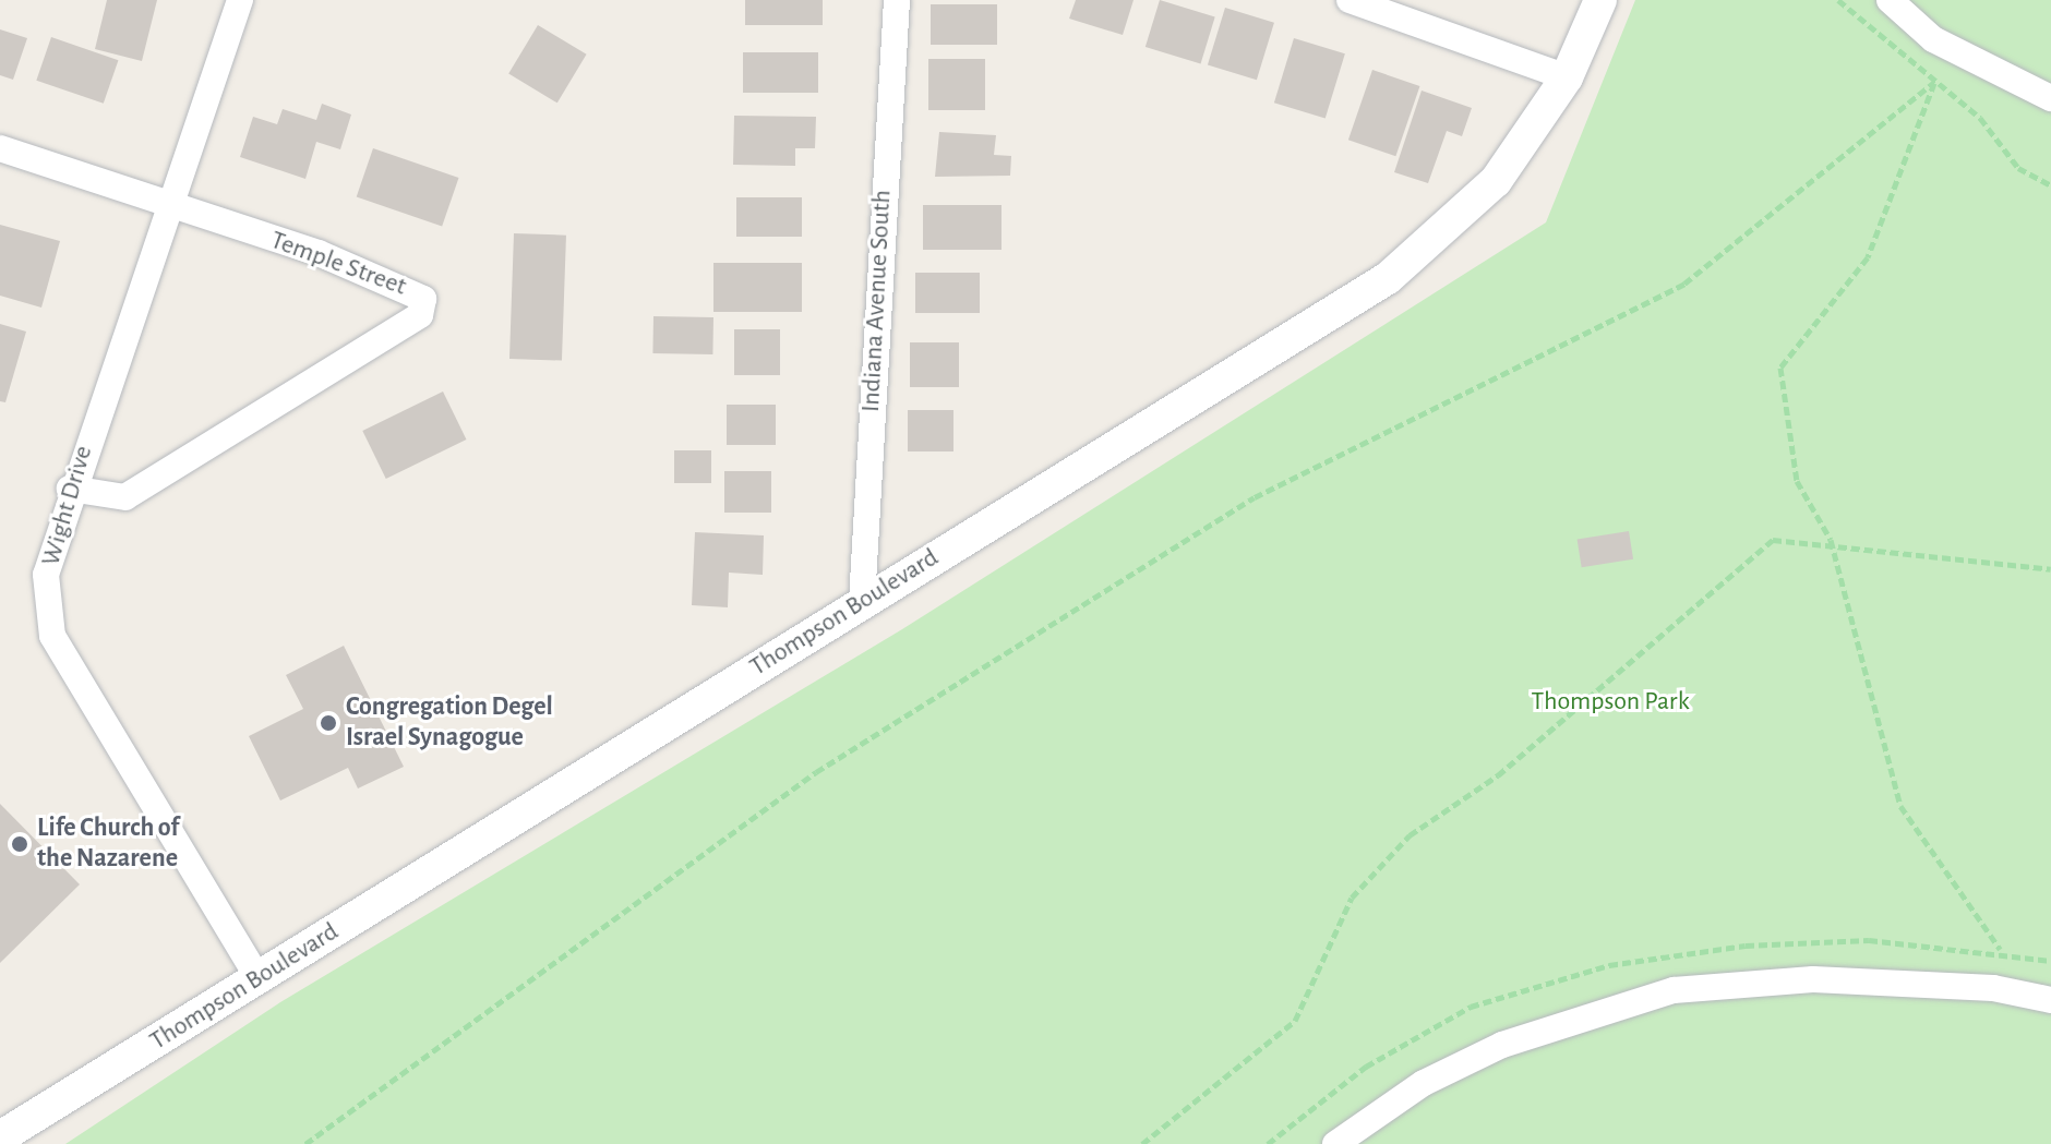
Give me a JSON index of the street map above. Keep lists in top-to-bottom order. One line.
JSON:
{"streets":{"street":["Temple Street","Indiana Avenue South","Wight Drive","Thompson Boulevard"]},"crossings":[["Temple Street","Wight Drive"],["Indiana Avenue South","Thompson Boulevard"],["Wight Drive","Thompson Boulevard"]],"parks":["Thompson Park"],"places":["Congregation Degel Israel Synagogue","Life Church of the Nazarene"]}
